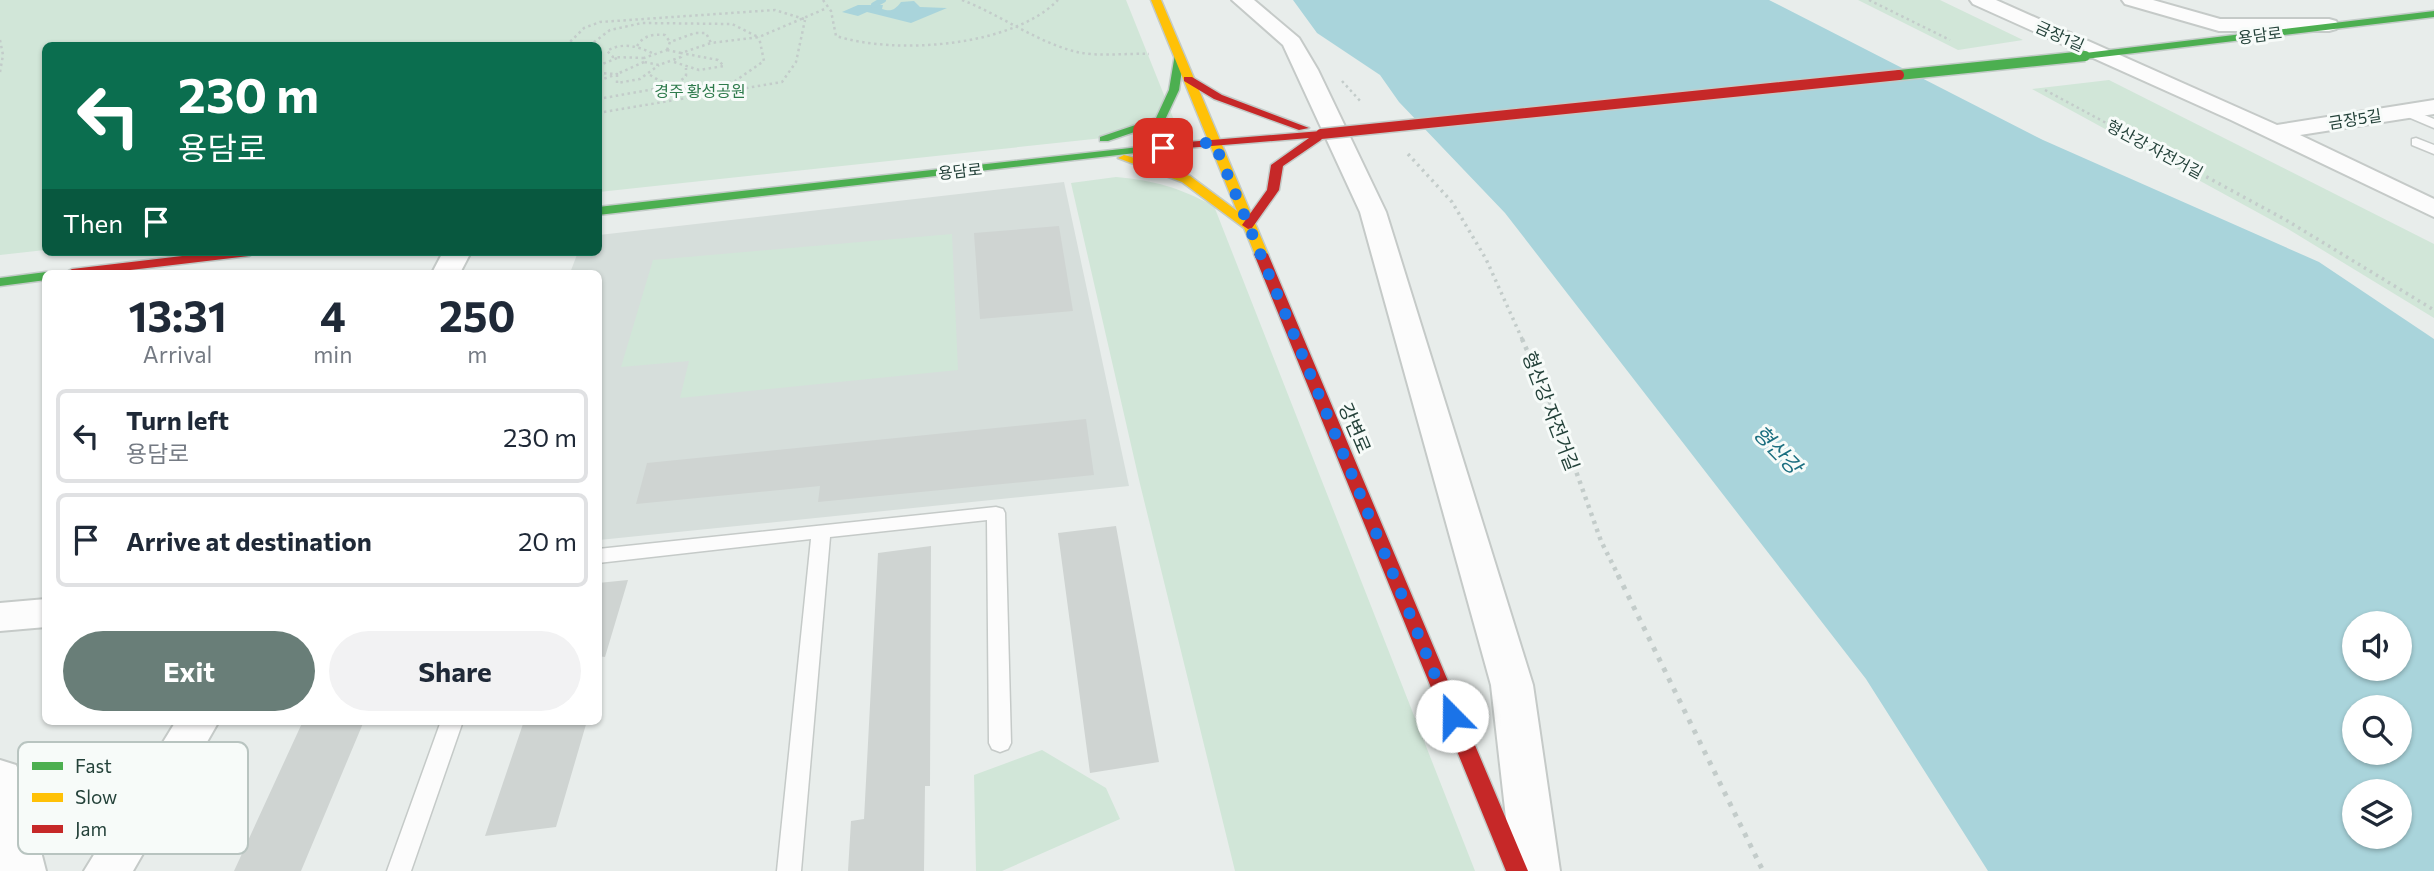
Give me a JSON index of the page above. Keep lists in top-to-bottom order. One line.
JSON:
{"streets":{"main road":["용담로","강변로"],"street":["금장1길","금장5길"],"path":["형산강 자전거길"]},"crossings":[["용담로","금장1길"],["용담로","강변로"],["금장1길","금장5길"]],"water":["형산강"],"parks":["경주 황성공원"],"legend":["Fast","Slow","Jam"],"page":{"turn":["230 m","용담로"],"then":"Then","eta":["13:31","Arrival","4","min","250","m"],"list":[{"name":"Turn left","note":"용담로","value":"230 m"},{"name":"Arrive at destination","value":"20 m"}],"buttons":["Exit","Share"]}}
